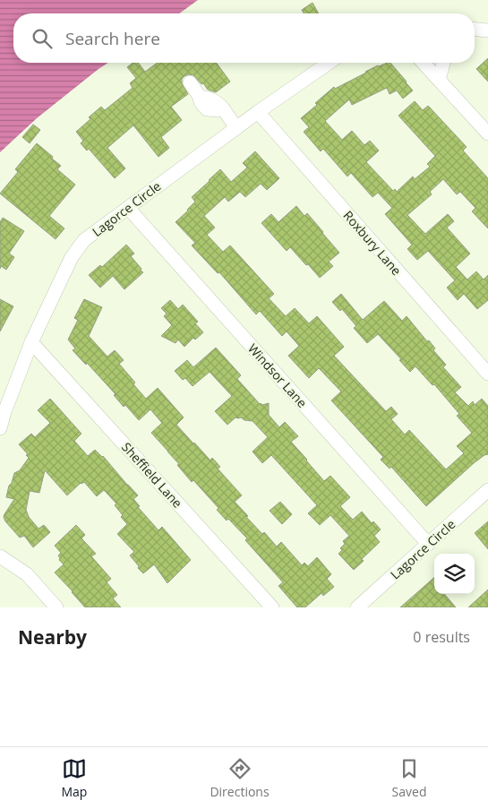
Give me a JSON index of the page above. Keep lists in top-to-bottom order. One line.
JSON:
{"streets":{"street":["Lagorce Circle","Roxbury Lane","Windsor Lane","Sheffield Lane"]},"crossings":[["Lagorce Circle","Roxbury Lane"],["Lagorce Circle","Windsor Lane"],["Lagorce Circle","Sheffield Lane"]],"page":{"search":"Search here","heading":["Nearby","0 results"],"nav":["Map","Directions","Saved"]}}
